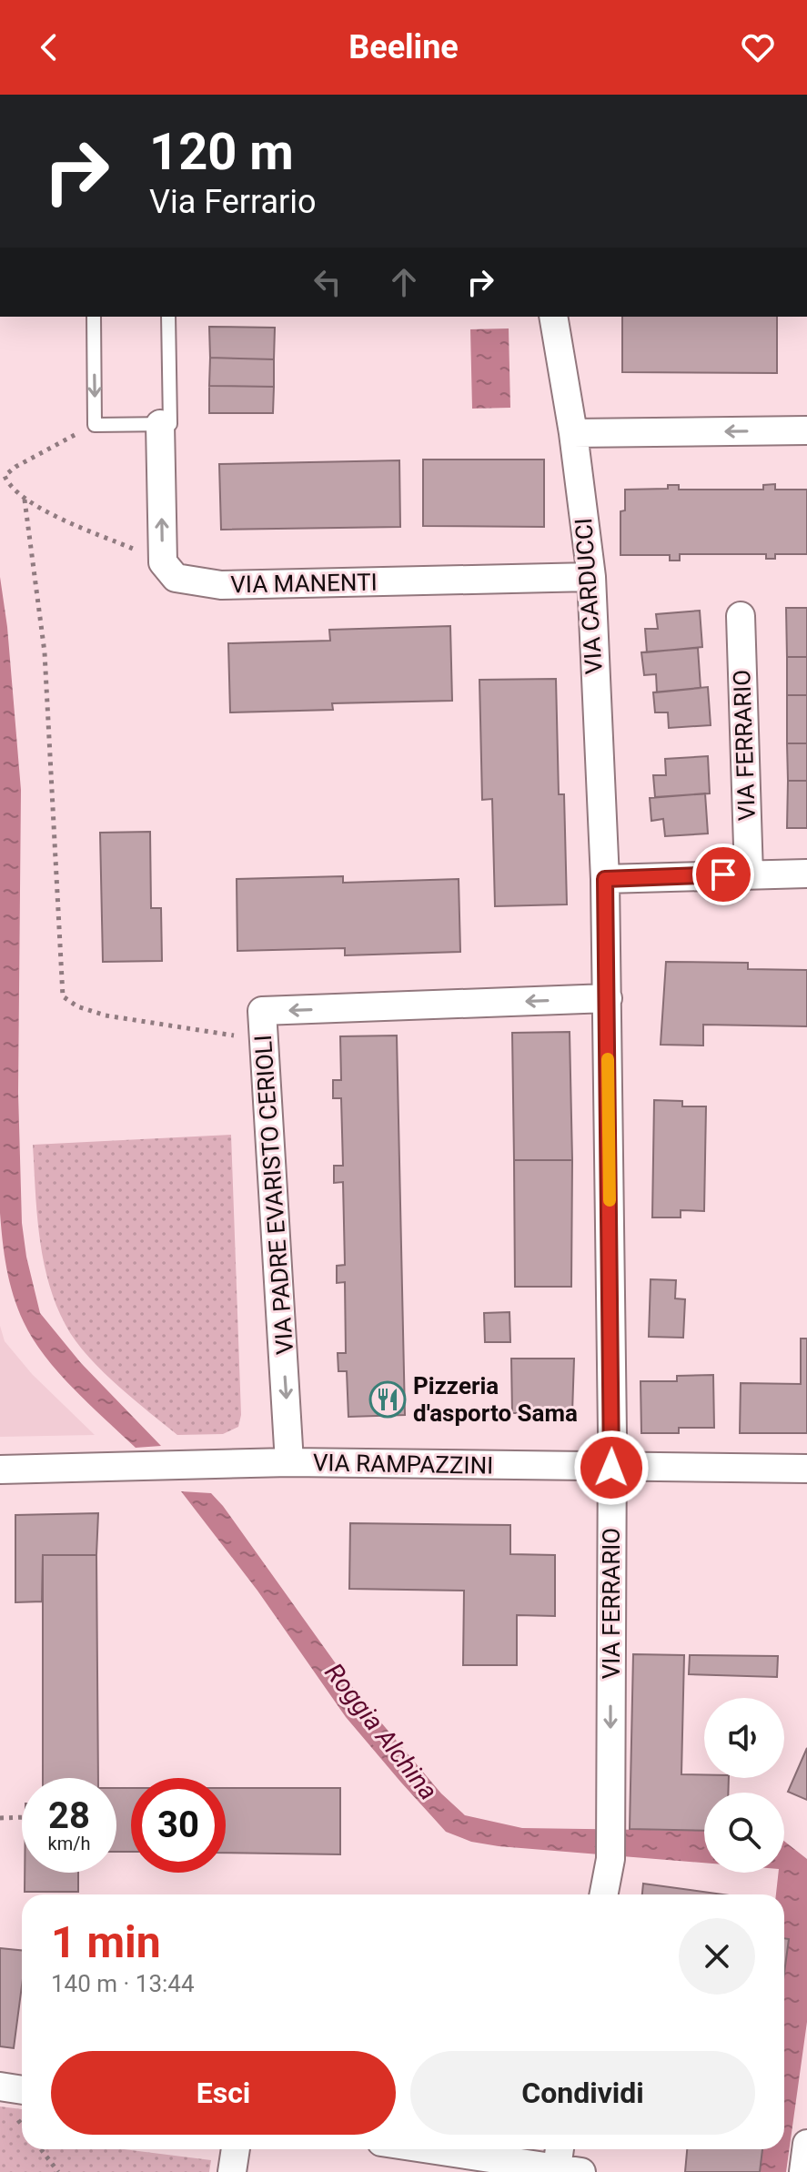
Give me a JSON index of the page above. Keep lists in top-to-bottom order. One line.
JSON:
{"streets":{"street":["VIA MANENTI","VIA CARDUCCI","VIA FERRARIO","VIA PADRE EVARISTO CERIOLI","VIA RAMPAZZINI"]},"crossings":[["VIA MANENTI","VIA CARDUCCI"],["VIA CARDUCCI","VIA FERRARIO"],["VIA FERRARIO","VIA PADRE EVARISTO CERIOLI"],["VIA FERRARIO","VIA RAMPAZZINI"],["VIA PADRE EVARISTO CERIOLI","VIA RAMPAZZINI"]],"water":["Roggia Alchina"],"places":{"restaurant":["Pizzeria d'asporto Sama"]},"page":{"header":"Beeline","turn":["120 m","Via Ferrario"],"speed":"28 km/h","limit":"30","heading":["1 min","140 m · 13:44"],"buttons":["Esci","Condividi"]}}
